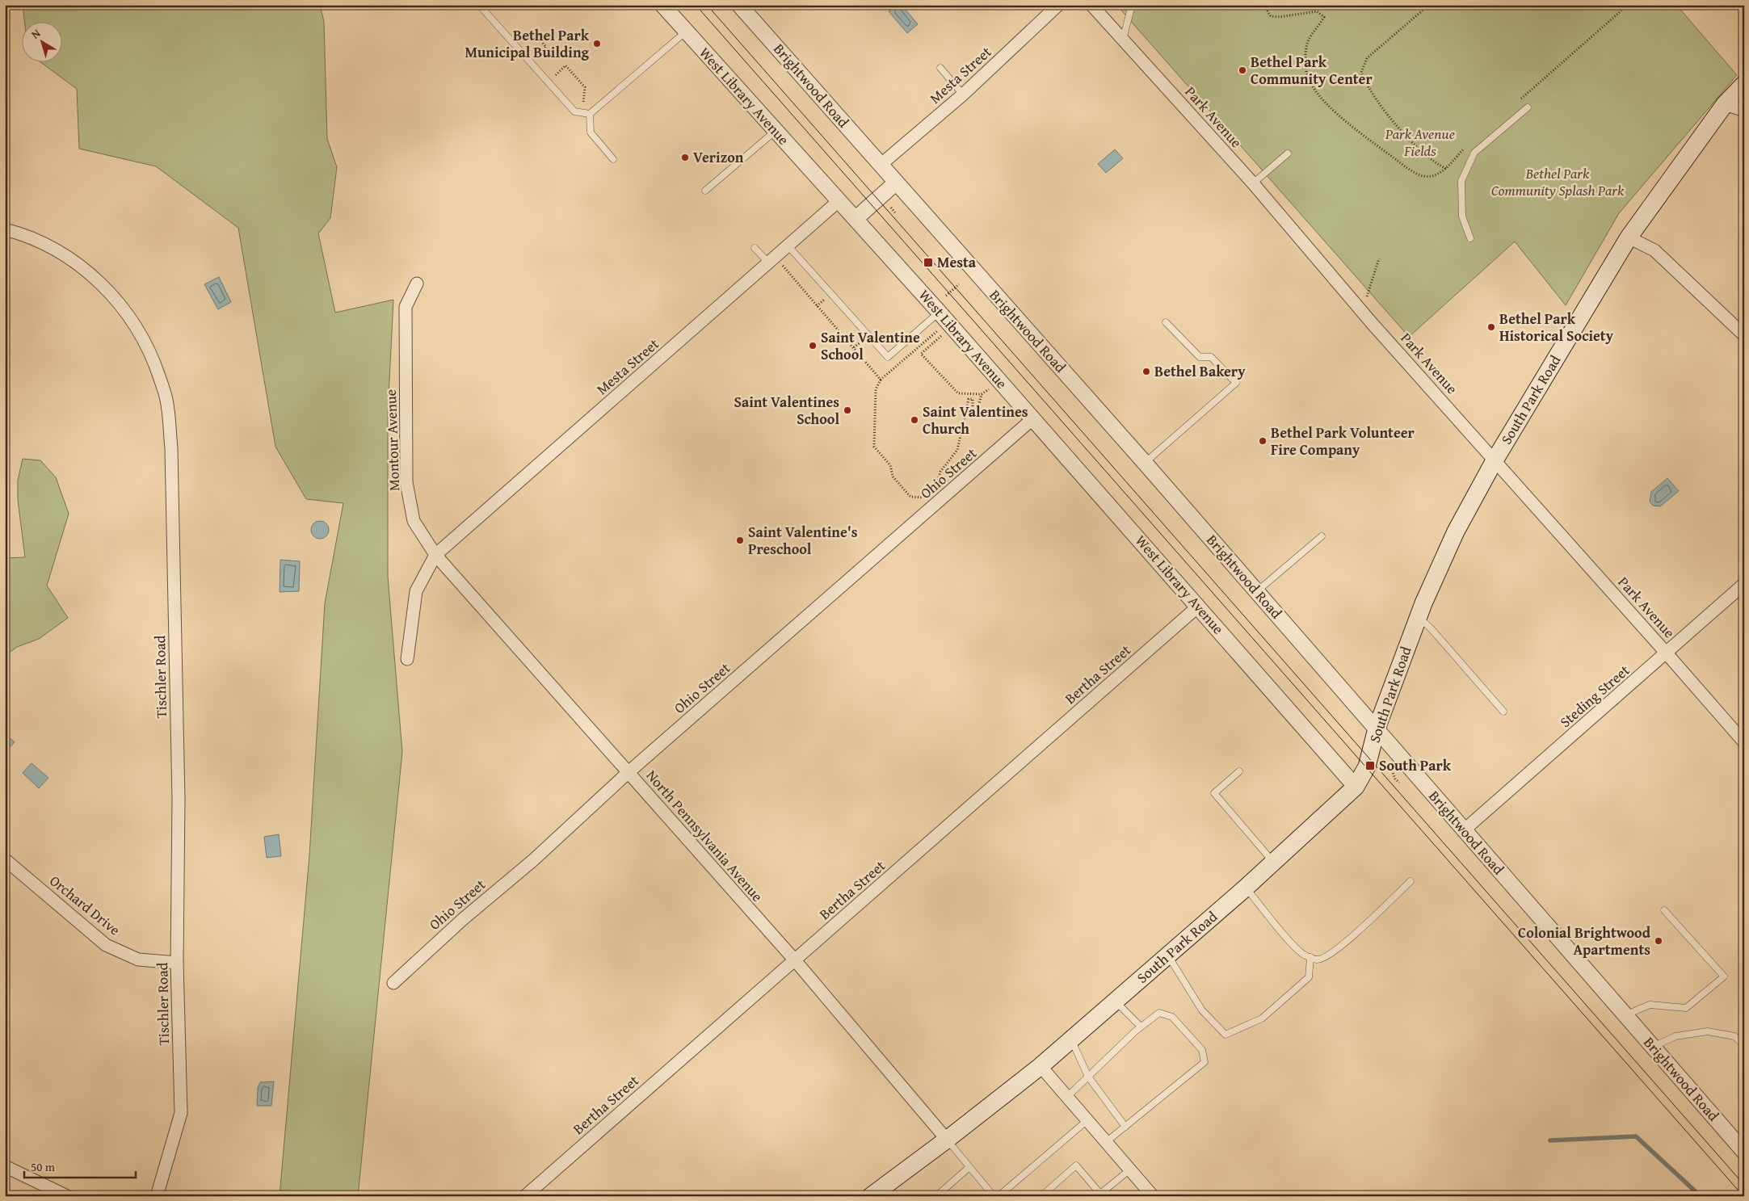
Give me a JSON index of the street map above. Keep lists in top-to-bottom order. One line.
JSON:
{"streets":{"main road":["South Park Road"],"street":["Mesta Street","Brightwood Road","West Library Avenue","Park Avenue","Montour Avenue","Ohio Street","Bertha Street","Tischler Road","Steding Street","North Pennsylvania Avenue","Orchard Drive"]},"crossings":[["Mesta Street","Brightwood Road"],["Mesta Street","West Library Avenue"],["Mesta Street","Montour Avenue"],["Mesta Street","North Pennsylvania Avenue"],["Brightwood Road","South Park Road"],["Brightwood Road","Steding Street"],["West Library Avenue","South Park Road"],["West Library Avenue","Ohio Street"],["West Library Avenue","Bertha Street"],["Park Avenue","South Park Road"],["Park Avenue","Steding Street"],["South Park Road","North Pennsylvania Avenue"],["Montour Avenue","North Pennsylvania Avenue"],["Ohio Street","North Pennsylvania Avenue"],["Bertha Street","North Pennsylvania Avenue"],["Tischler Road","Orchard Drive"]],"parks":["Park Avenue Fields","Bethel Park Community Splash Park"],"places":{"other":["Bethel Park Municipal Building","Bethel Park Community Center","Verizon","Bethel Park Historical Society","Saint Valentine School","Bethel Bakery","Saint Valentines School","Saint Valentines Church","Bethel Park Volunteer Fire Company","Saint Valentine's Preschool","Colonial Brightwood Apartments"],"transit":["Mesta","South Park"]},"scale_bar":"50 m","north":"top left"}
